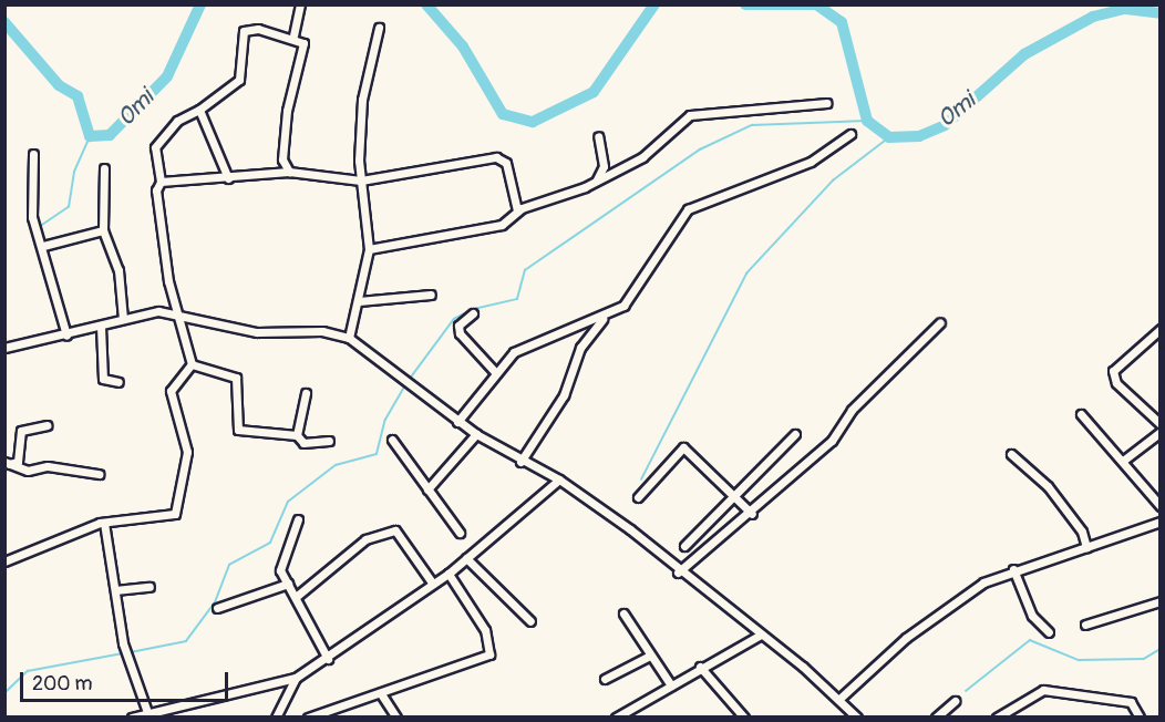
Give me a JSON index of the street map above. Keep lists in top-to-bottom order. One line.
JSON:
{"water":["Omi"],"scale_bar":"200 m"}
